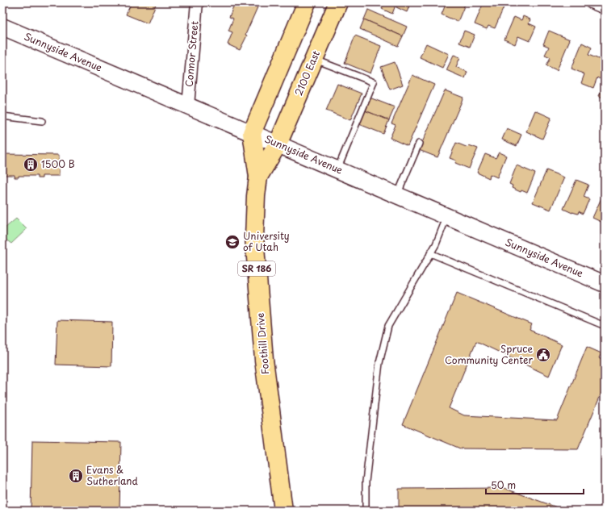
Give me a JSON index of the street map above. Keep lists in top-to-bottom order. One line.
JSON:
{"streets":{"main road":["Sunnyside Avenue","2100 East","SR 186","Foothill Drive"],"street":["Connor Street"]},"crossings":[["Sunnyside Avenue","Connor Street"],["Sunnyside Avenue","2100 East"],["Sunnyside Avenue","Foothill Drive"],["2100 East","Foothill Drive"]],"places":{"building":["1500 B","Evans & Sutherland"],"school or university":["University of Utah"],"public building":["Spruce Community Center"]},"scale_bar":"50 m"}
